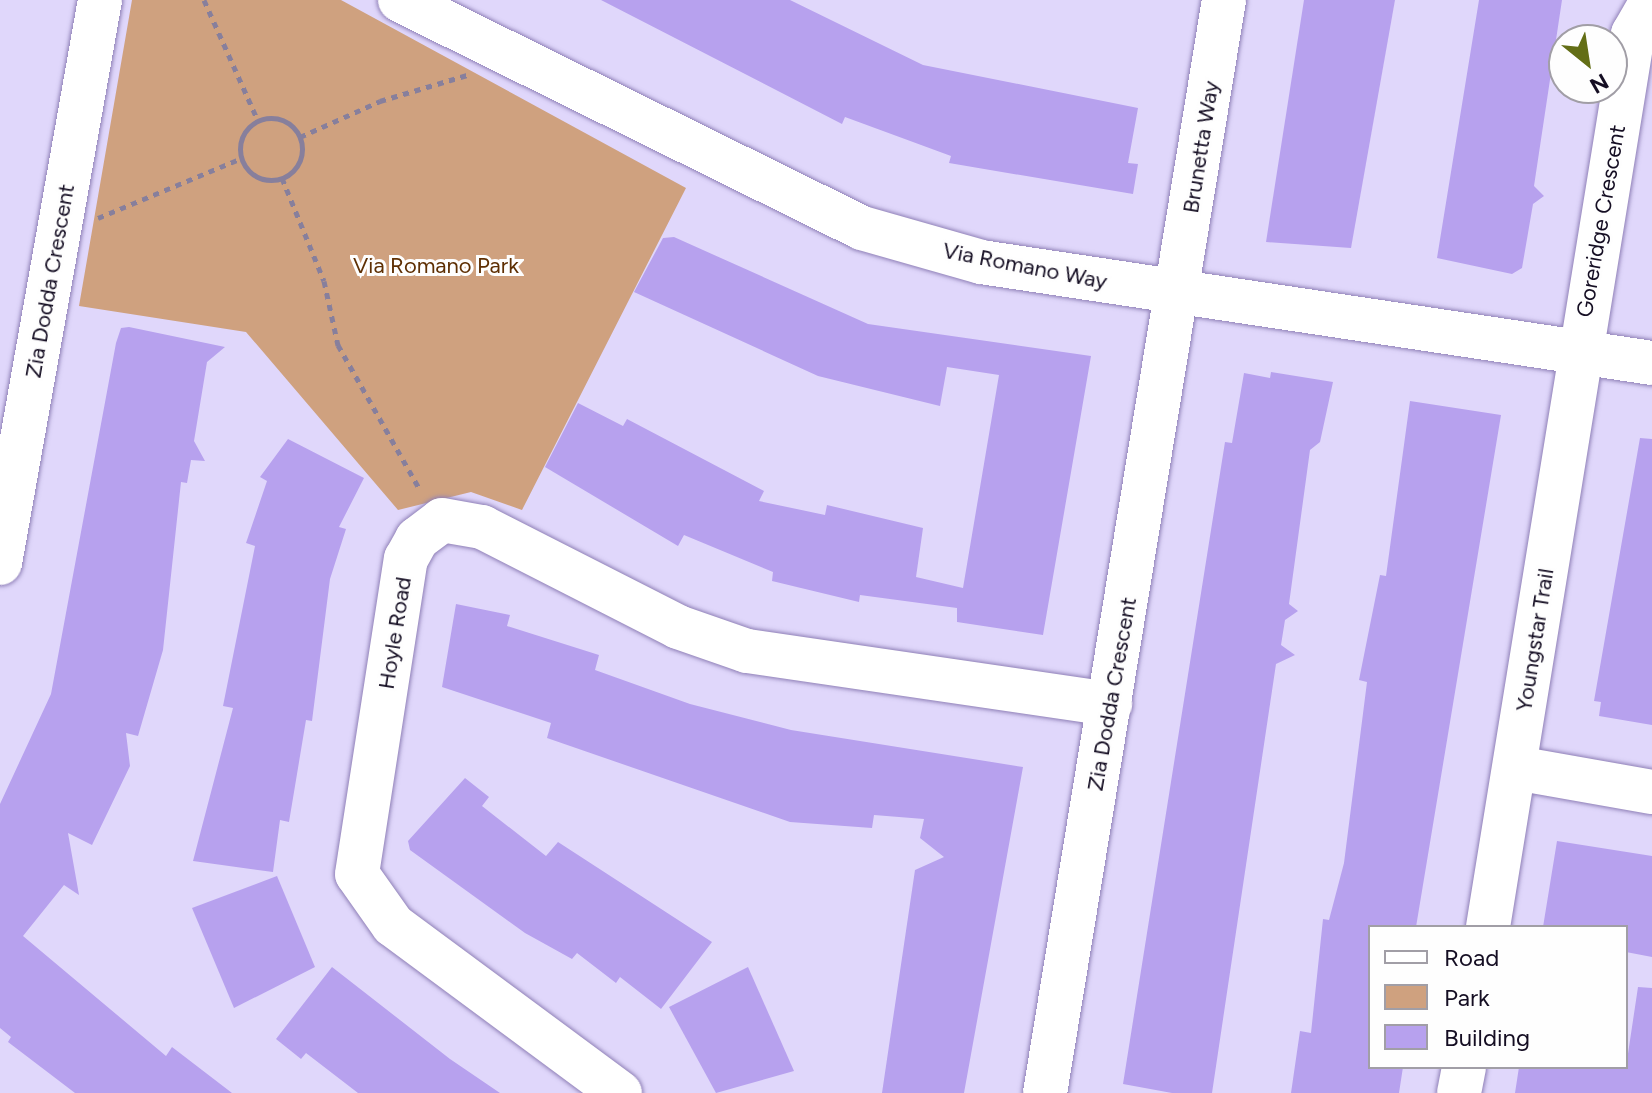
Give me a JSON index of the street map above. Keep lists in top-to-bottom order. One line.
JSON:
{"streets":{"street":["Brunetta Way","Goreridge Crescent","Via Romano Way","Zia Dodda Crescent","Hoyle Road","Youngstar Trail"]},"crossings":[["Brunetta Way","Via Romano Way"],["Brunetta Way","Zia Dodda Crescent"],["Goreridge Crescent","Via Romano Way"],["Goreridge Crescent","Youngstar Trail"],["Via Romano Way","Zia Dodda Crescent"],["Via Romano Way","Youngstar Trail"]],"parks":["Via Romano Park"],"legend":["Road","Park","Building"],"north":"bottom right"}
